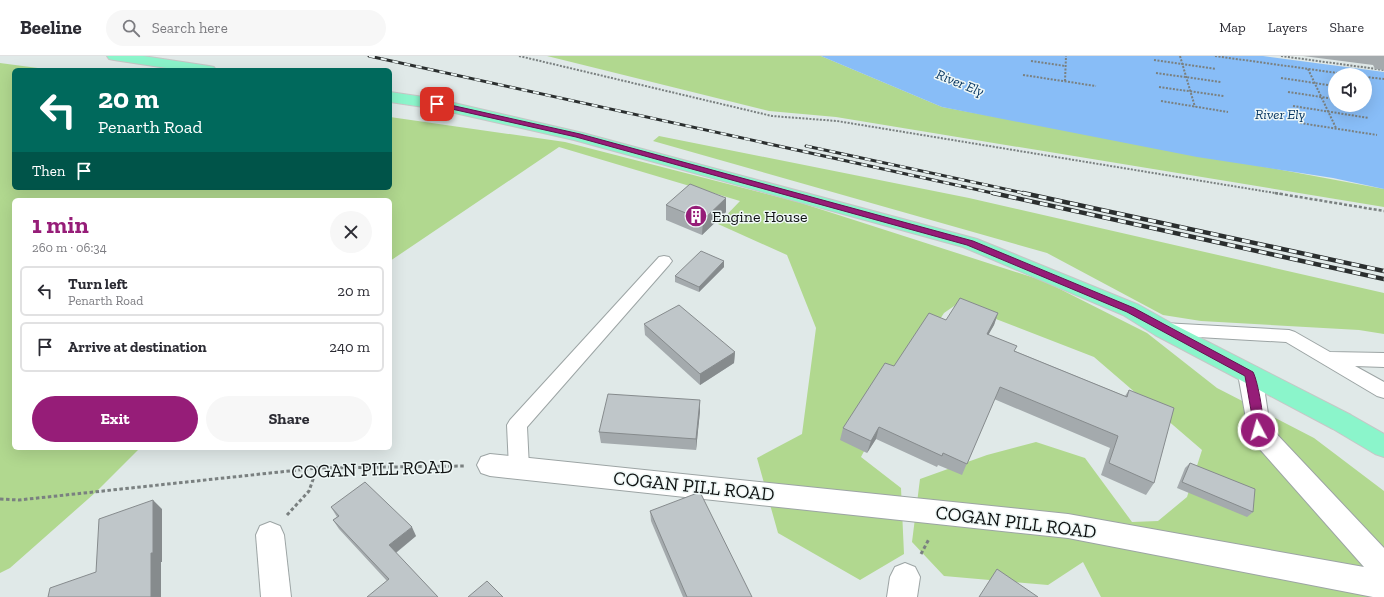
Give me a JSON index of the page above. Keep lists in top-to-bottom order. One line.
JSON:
{"streets":{"street":["COGAN PILL ROAD"]},"water":["River Ely"],"places":{"building":["Engine House"]},"page":{"header":"Beeline","search":"Search here","nav":["Map","Layers","Share"],"turn":["20 m","Penarth Road"],"then":"Then","heading":["1 min","260 m · 06:34"],"list":[{"name":"Turn left","note":"Penarth Road","value":"20 m"},{"name":"Arrive at destination","value":"240 m"}],"buttons":["Exit","Share"]}}
